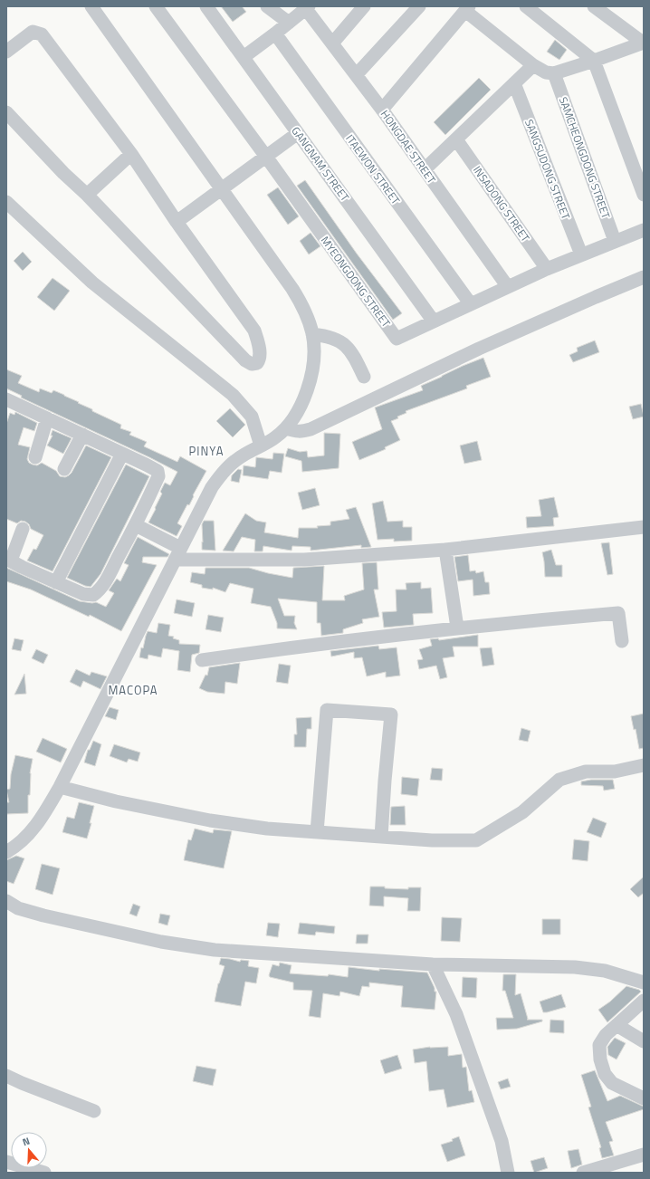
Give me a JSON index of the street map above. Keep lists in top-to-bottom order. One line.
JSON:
{"streets":{"street":["HONGDAE STREET","SAMCHEONGDONG STREET","GANGNAM STREET","ITAEWON STREET","SANGSUDONG STREET","INSADONG STREET","MYEONGDONG STREET"]},"crossings":[["HONGDAE STREET","MYEONGDONG STREET"],["SAMCHEONGDONG STREET","MYEONGDONG STREET"],["GANGNAM STREET","MYEONGDONG STREET"],["ITAEWON STREET","MYEONGDONG STREET"],["SANGSUDONG STREET","MYEONGDONG STREET"],["INSADONG STREET","MYEONGDONG STREET"]],"districts":["PINYA","MACOPA"],"north":"top"}
